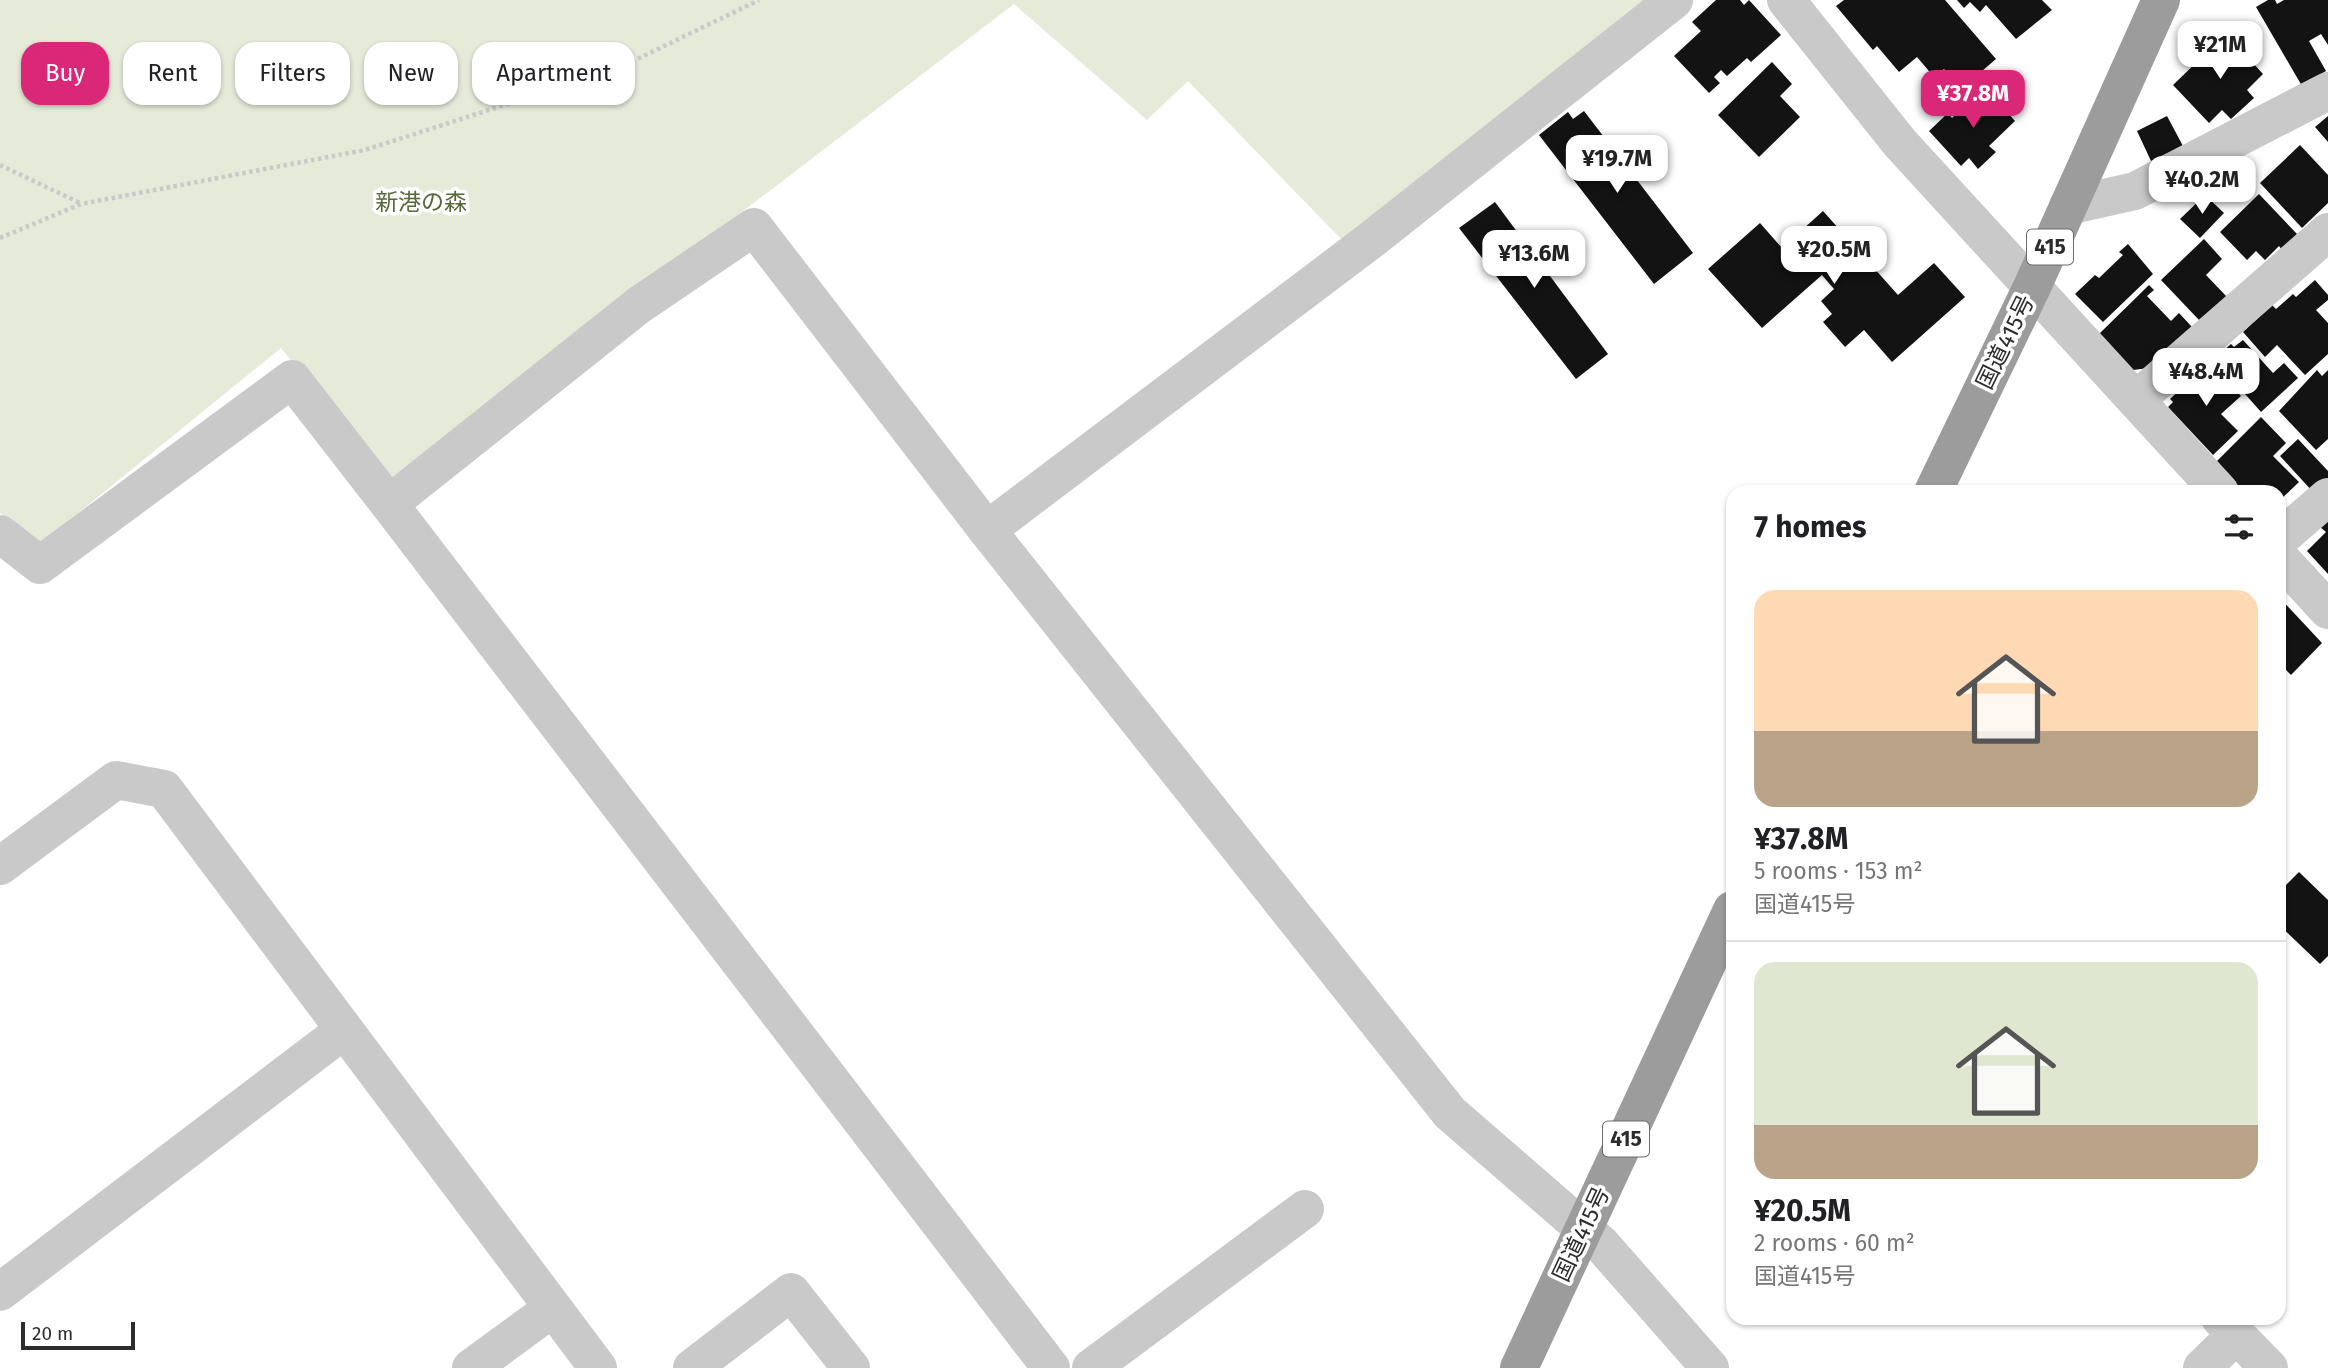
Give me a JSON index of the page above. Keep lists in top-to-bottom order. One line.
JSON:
{"streets":{"highway":["415","国道415号"]},"parks":["新港の森"],"scale_bar":"20 m","page":{"price":["¥21M","¥37.8M","¥19.7M","¥40.2M","¥20.5M","¥13.6M","¥48.4M"],"chip":["Buy","Rent","Filters","New","Apartment"],"heading":"7 homes","list":[{"name":"¥37.8M","note":"5 rooms · 153 m² · 国道415号"},{"name":"¥20.5M","note":"2 rooms · 60 m² · 国道415号"}],"scale":"20 m"}}
